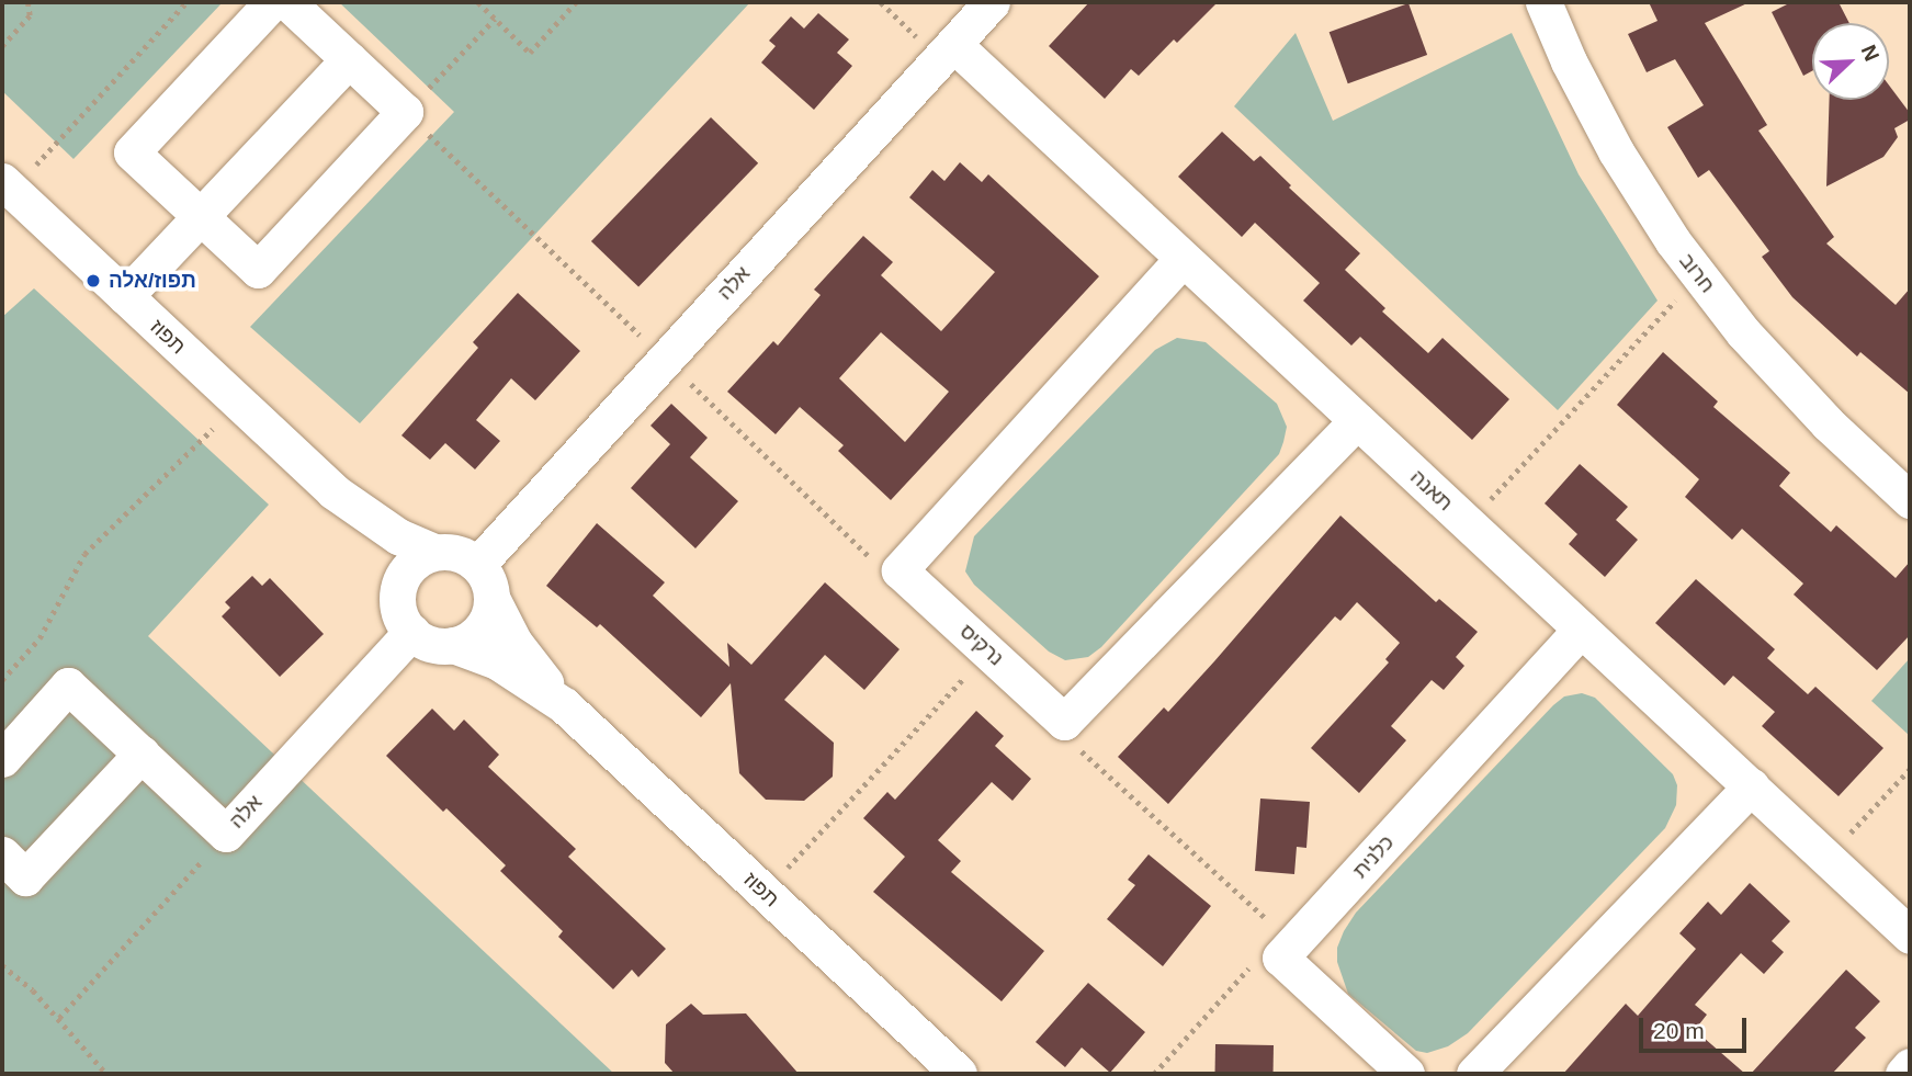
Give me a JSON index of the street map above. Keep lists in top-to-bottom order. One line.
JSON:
{"streets":{"street":["חרוב","אלה","תפוז","תאנה","נרקיס","כלנית"]},"crossings":[["אלה","תפוז"],["אלה","תאנה"],["תאנה","כלנית"]],"places":["תפוז/אלה"],"scale_bar":"20 m","north":"top right"}
